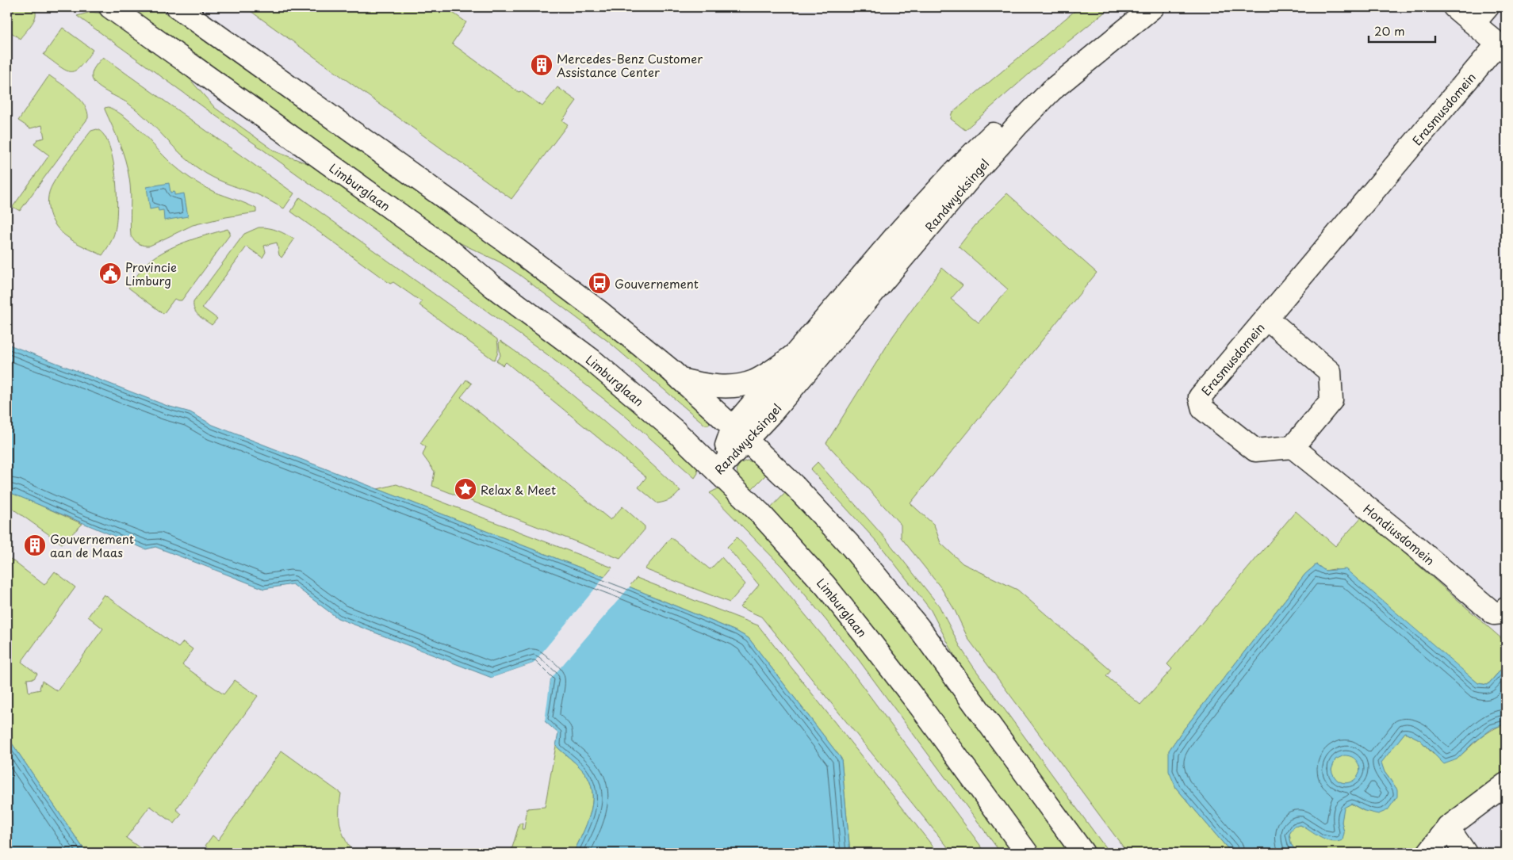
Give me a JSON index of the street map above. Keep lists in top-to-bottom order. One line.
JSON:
{"streets":{"main road":["Erasmusdomein","Limburglaan","Randwycksingel","Hondiusdomein"]},"crossings":[["Erasmusdomein","Hondiusdomein"],["Limburglaan","Randwycksingel"]],"places":{"building":["Mercedes-Benz Customer Assistance Center","Gouvernement aan de Maas"],"public building":["Provincie Limburg"],"bus stop":["Gouvernement"],"place":["Relax & Meet"]},"scale_bar":"20 m"}
